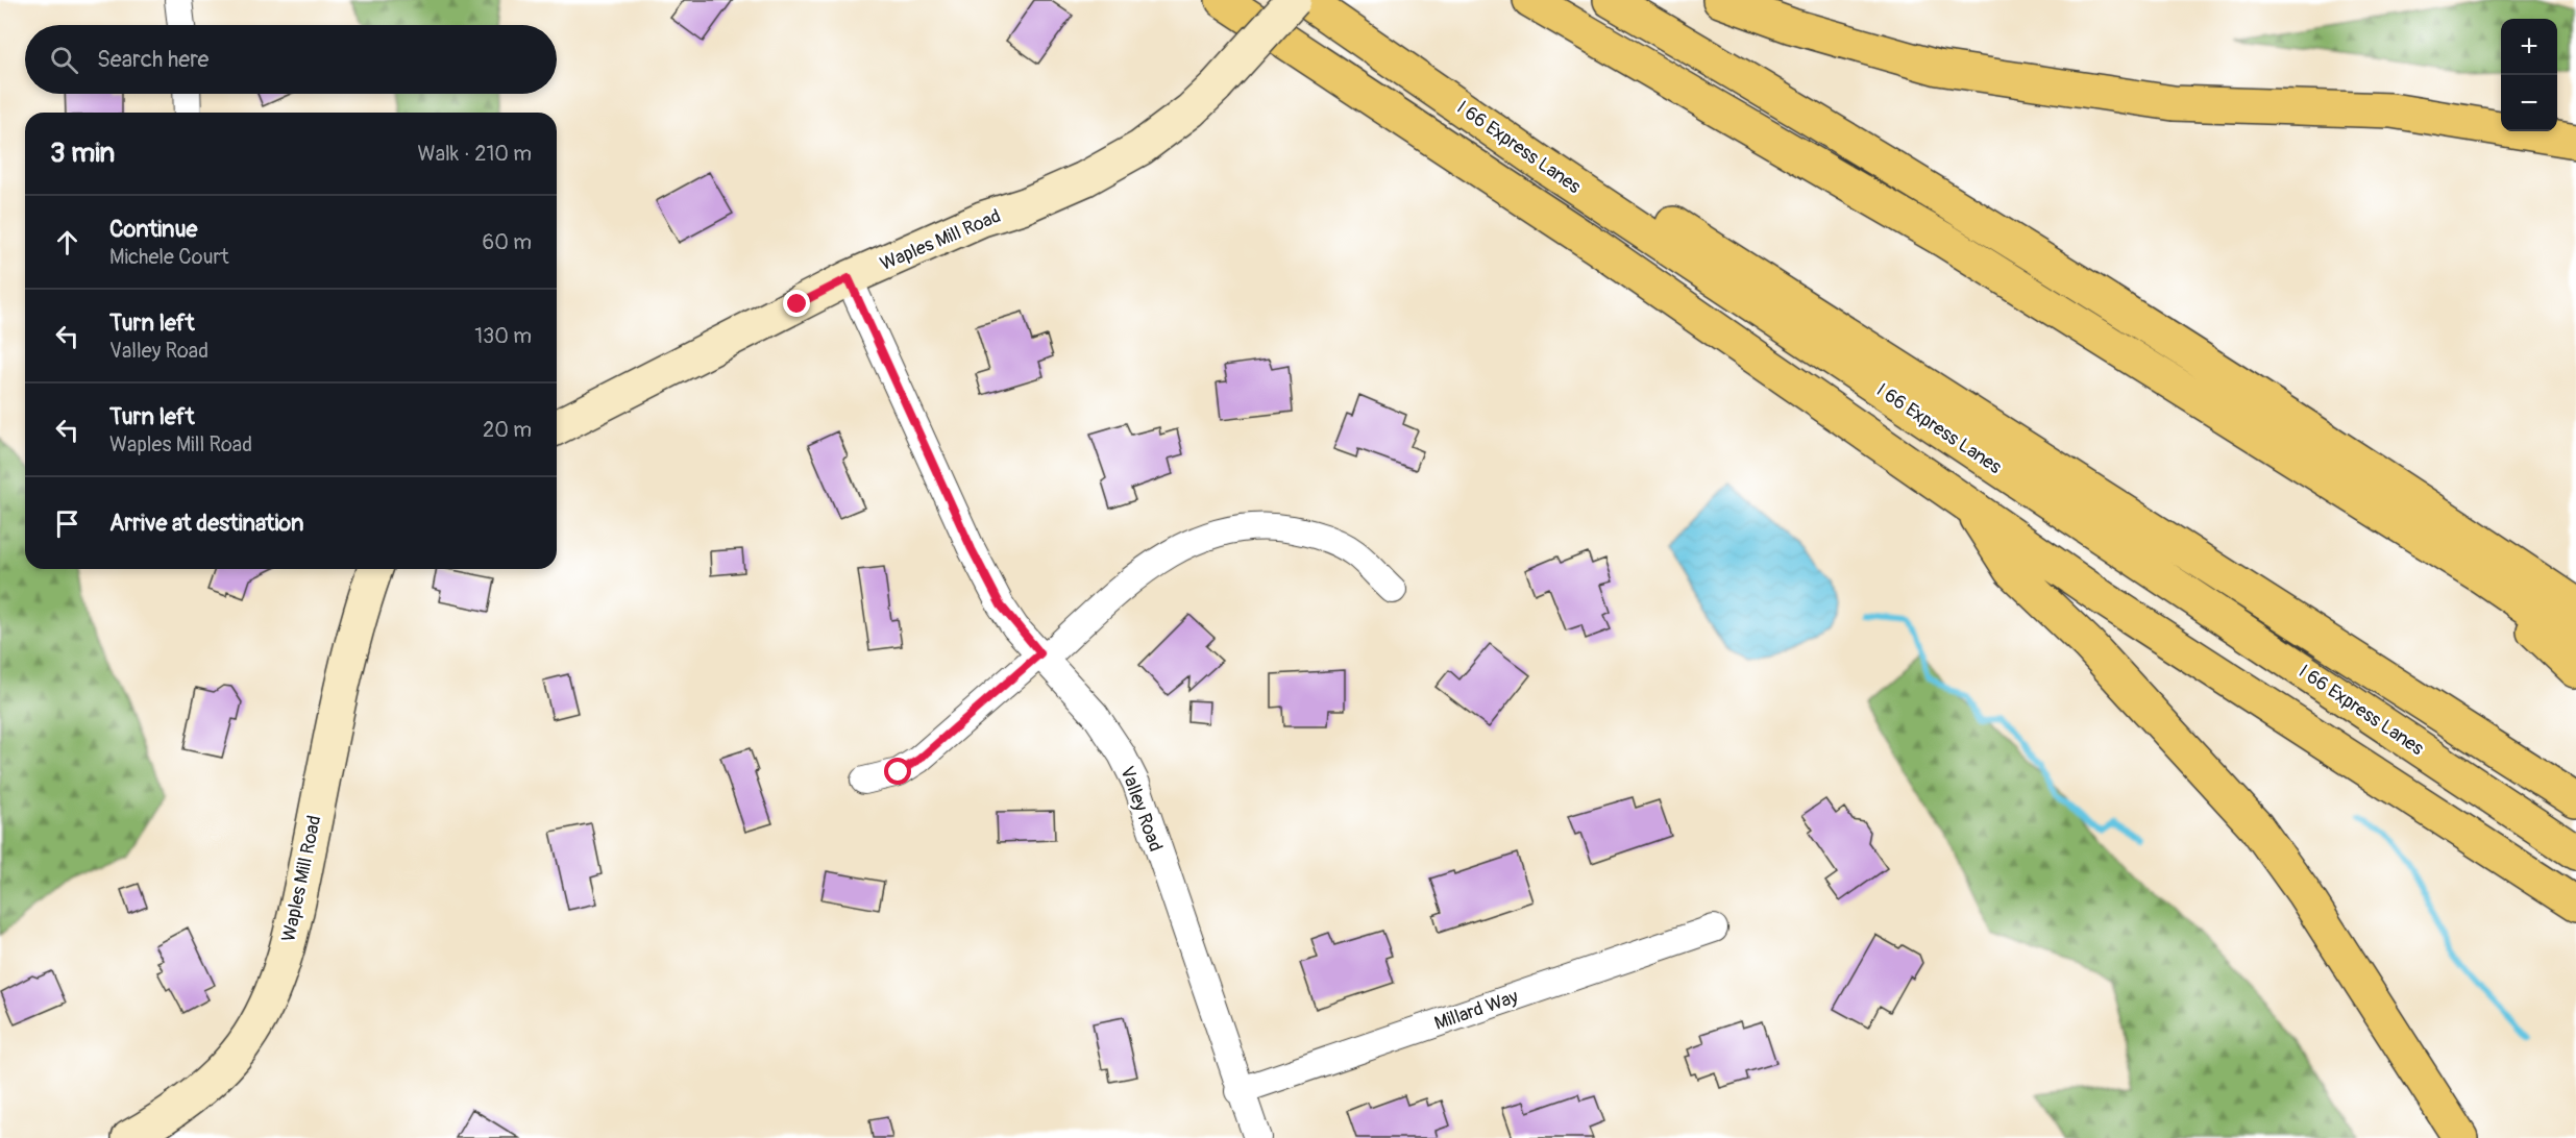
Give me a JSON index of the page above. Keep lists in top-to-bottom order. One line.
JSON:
{"streets":{"highway":["I 66 Express Lanes"],"main road":["Waples Mill Road"],"street":["Valley Road","Millard Way"]},"crossings":[["Waples Mill Road","Valley Road"],["Valley Road","Millard Way"]],"page":{"map_buttons":["+","−"],"search":"Search here","heading":["3 min","Walk · 210 m"],"list":[["Continue","Michele Court","60 m"],["Turn left","Valley Road","130 m"],["Turn left","Waples Mill Road","20 m"],"Arrive at destination"]}}
